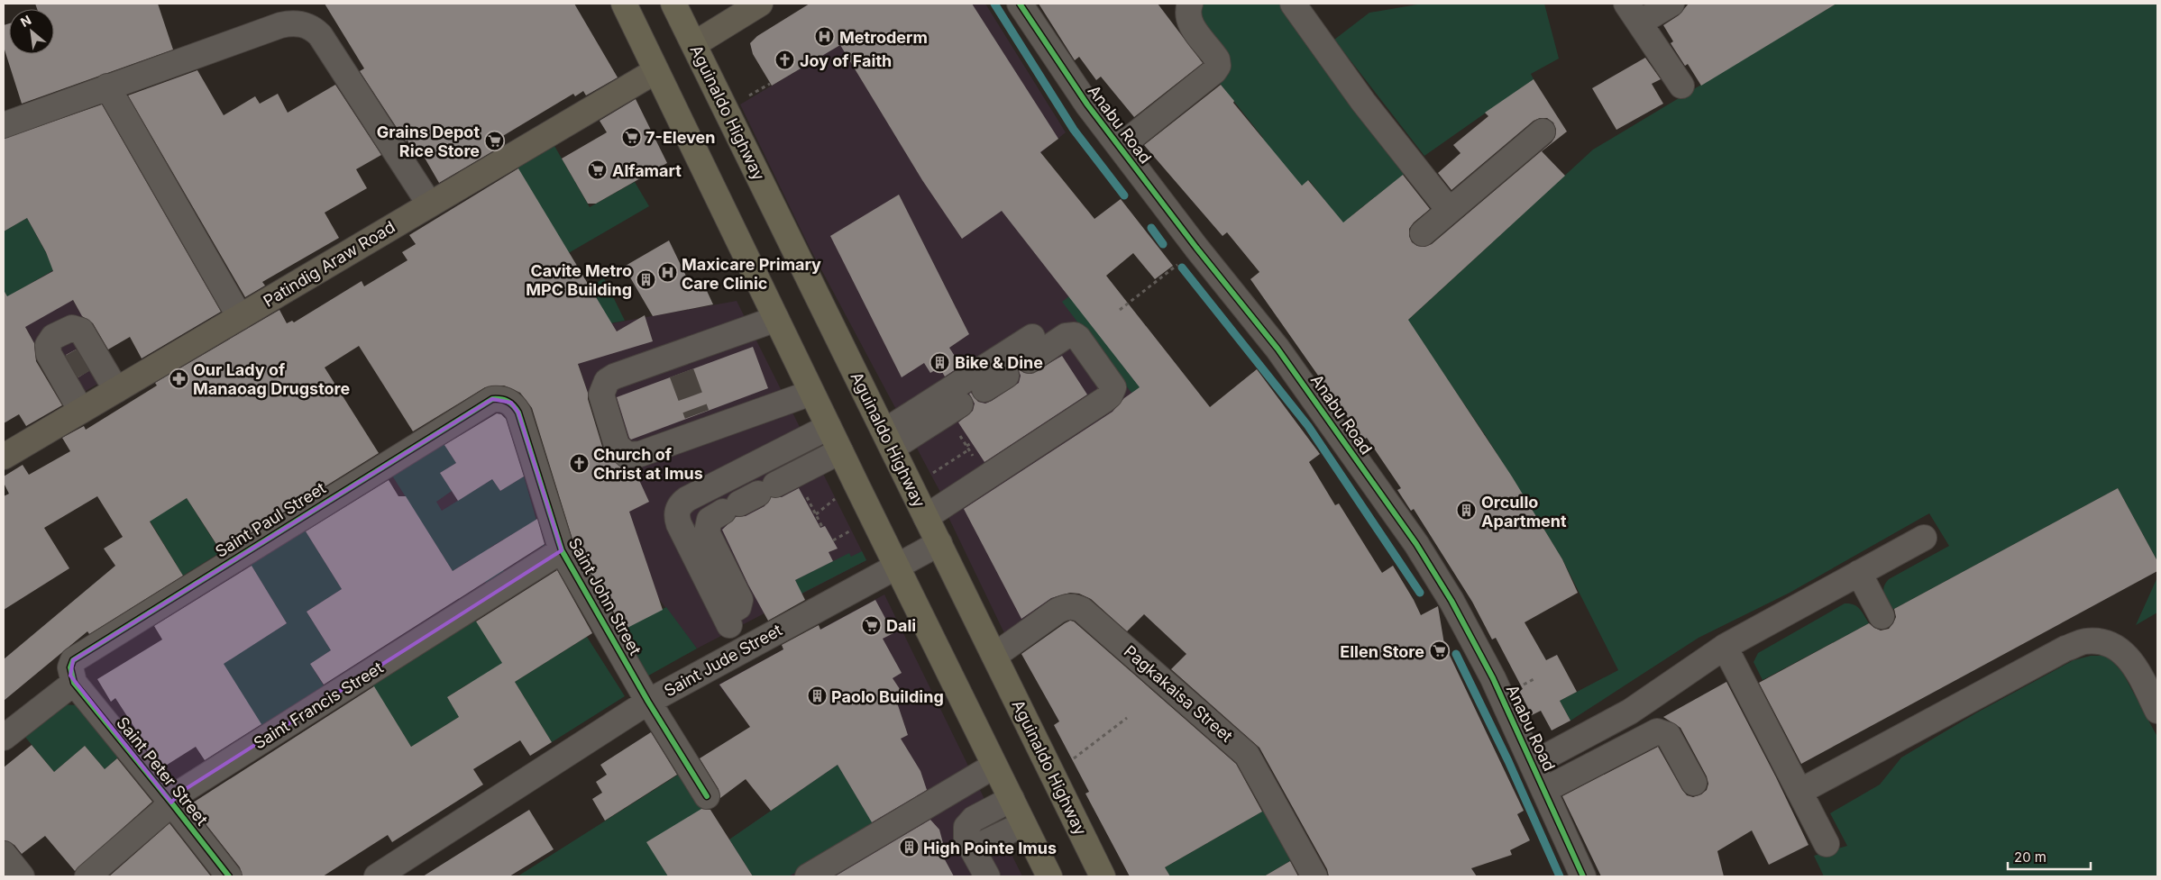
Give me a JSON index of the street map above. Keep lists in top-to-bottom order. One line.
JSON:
{"streets":{"highway":["Aguinaldo Highway"],"main road":["Patindig Araw Road"],"street":["Anabu Road","Saint Paul Street","Saint John Street","Saint Jude Street","Pagkakaisa Street","Saint Francis Street","Saint Peter Street"]},"crossings":[["Aguinaldo Highway","Saint Jude Street"],["Aguinaldo Highway","Pagkakaisa Street"],["Saint Paul Street","Saint John Street"],["Saint Paul Street","Saint Peter Street"],["Saint John Street","Saint Jude Street"],["Saint John Street","Saint Francis Street"],["Saint Francis Street","Saint Peter Street"]],"places":{"hospital":["Metroderm","Maxicare Primary Care Clinic"],"church":["Joy of Faith","Church of Christ at Imus"],"supermarket":["7-Eleven","Grains Depot Rice Store","Alfamart","Dali","Ellen Store"],"building":["Cavite Metro MPC Building","Bike & Dine","Orcullo Apartment","Paolo Building","High Pointe Imus"],"pharmacy":["Our Lady of Manaoag Drugstore"]},"scale_bar":"20 m","north":"top left"}
